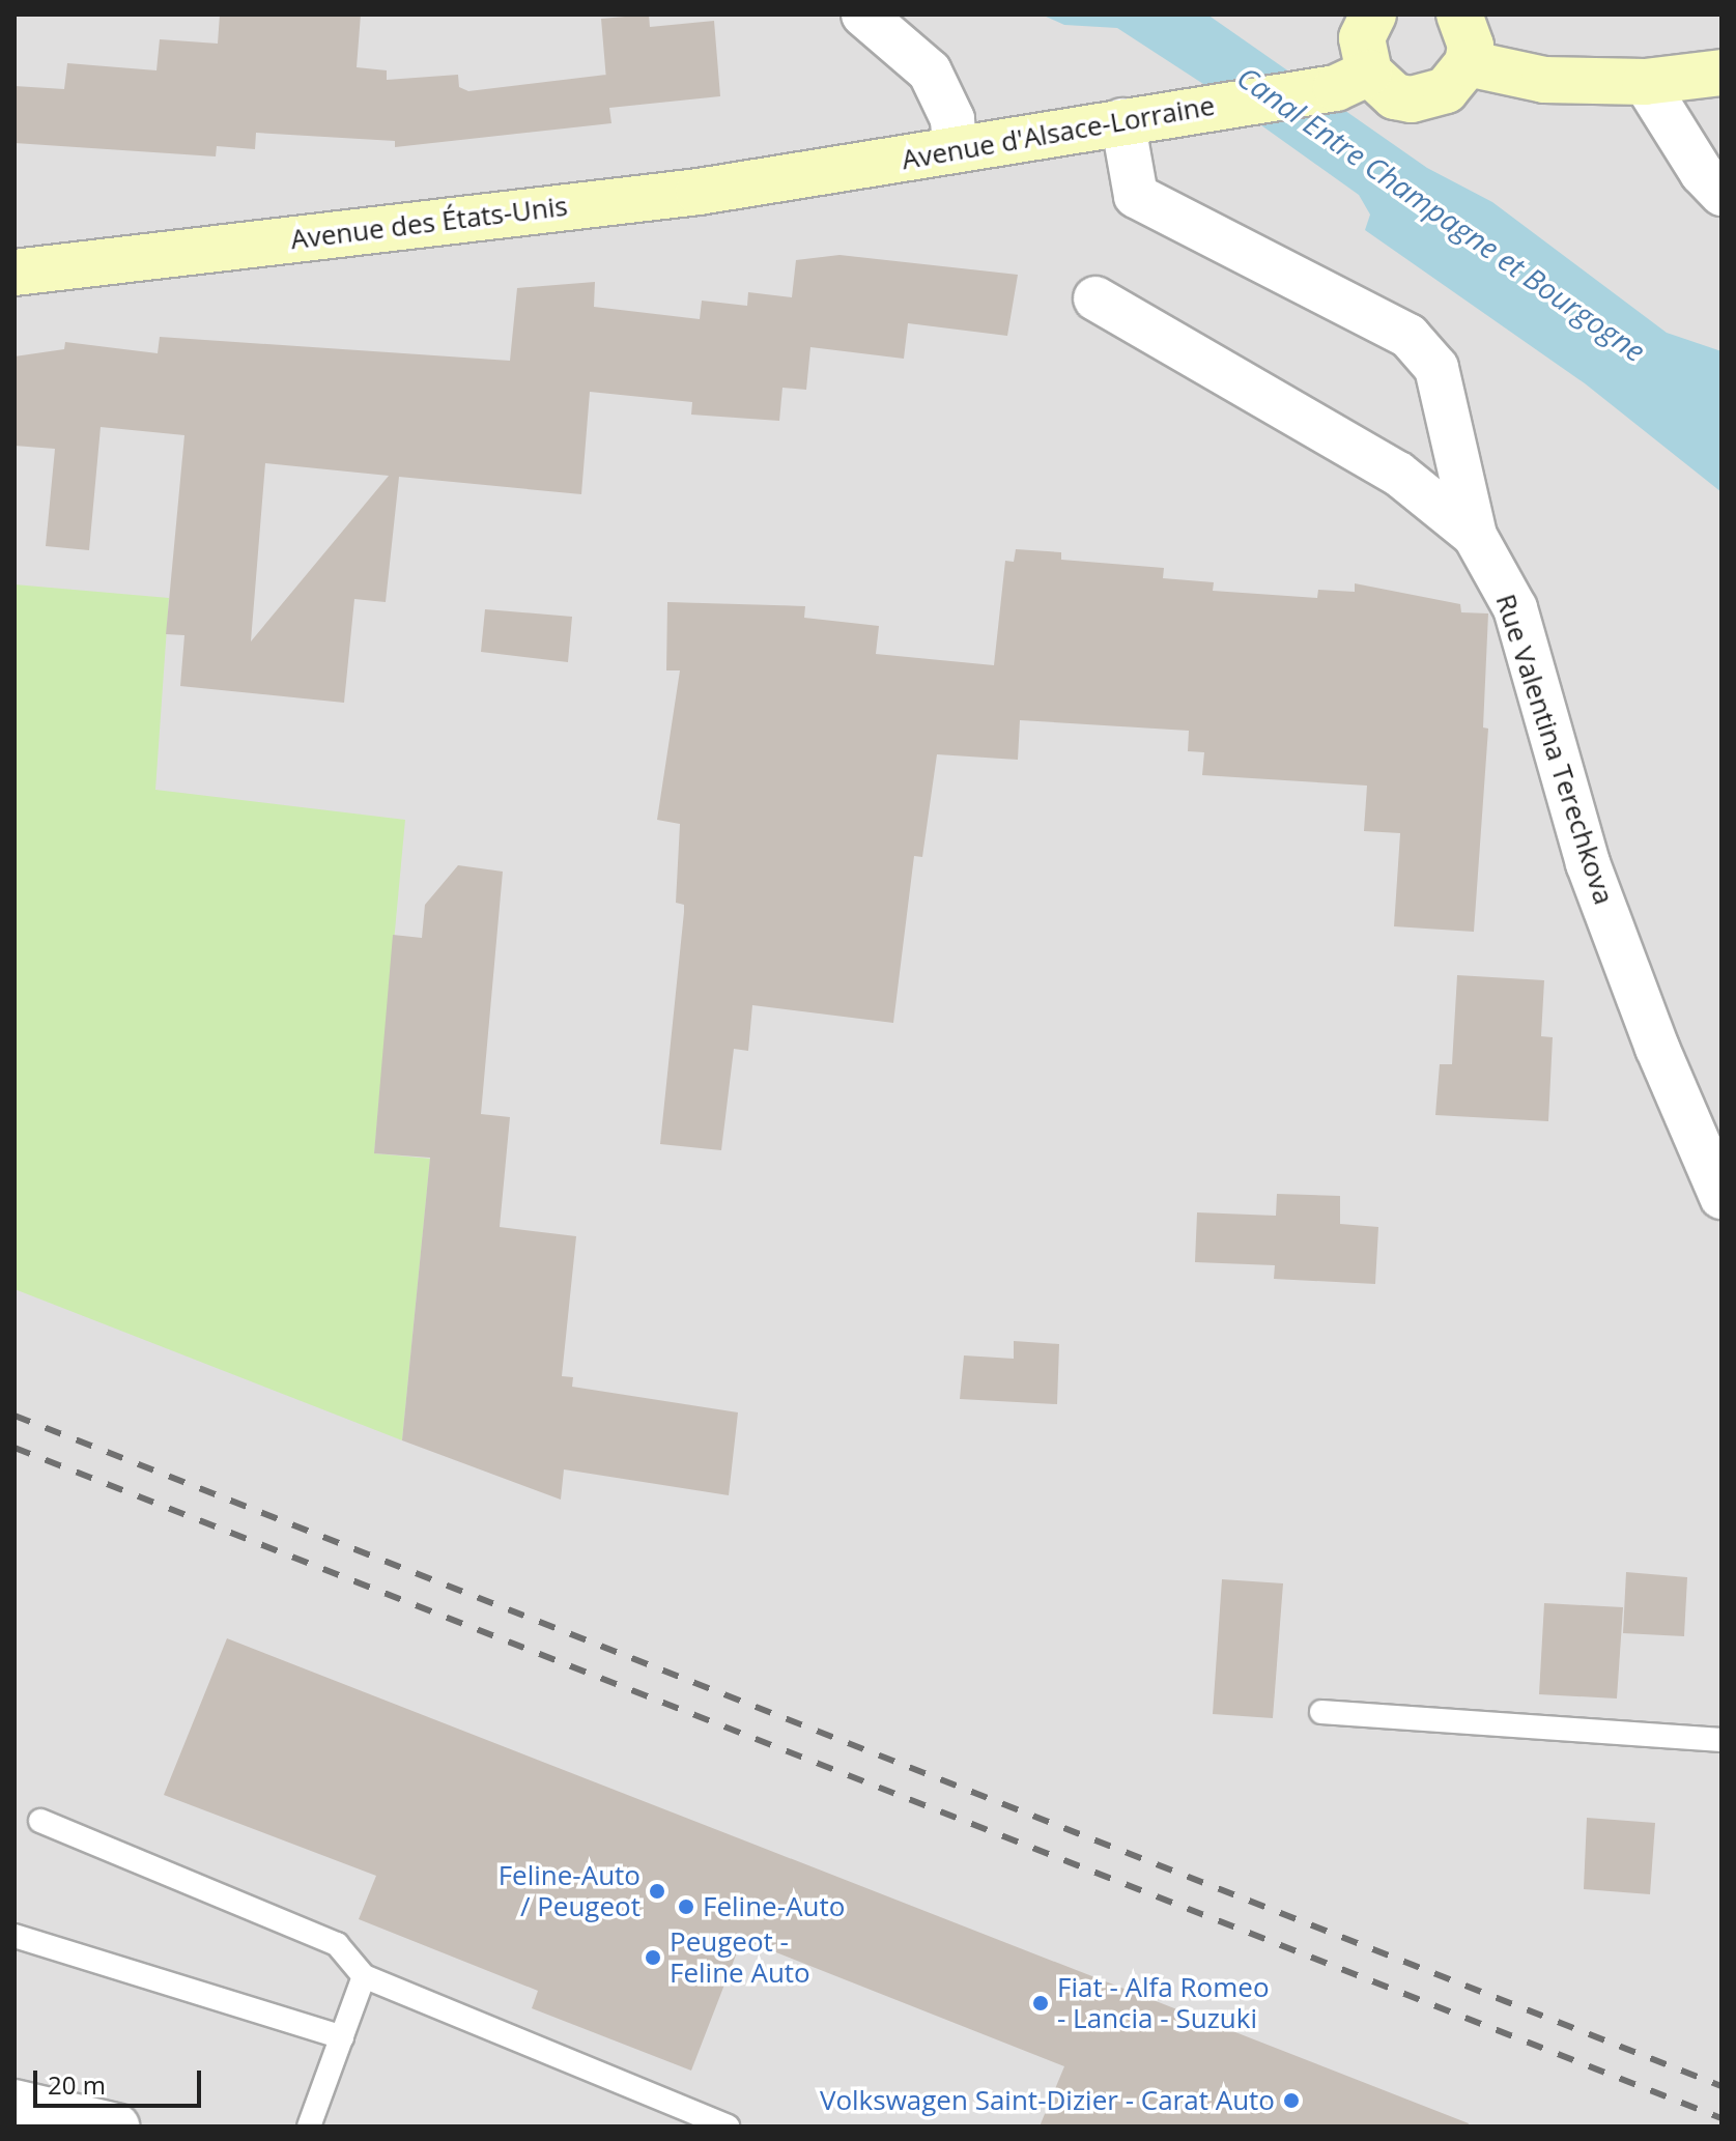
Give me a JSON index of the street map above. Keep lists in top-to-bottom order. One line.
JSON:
{"streets":{"main road":["Avenue d'Alsace-Lorraine","Avenue des États-Unis"],"street":["Rue Valentina Terechkova"]},"crossings":[["Avenue d'Alsace-Lorraine","Avenue des États-Unis"]],"water":["Canal Entre Champagne et Bourgogne"],"places":["Feline-Auto / Peugeot","Feline-Auto","Peugeot - Feline Auto","Fiat - Alfa Romeo - Lancia - Suzuki","Volkswagen Saint-Dizier - Carat Auto"],"scale_bar":"20 m"}
